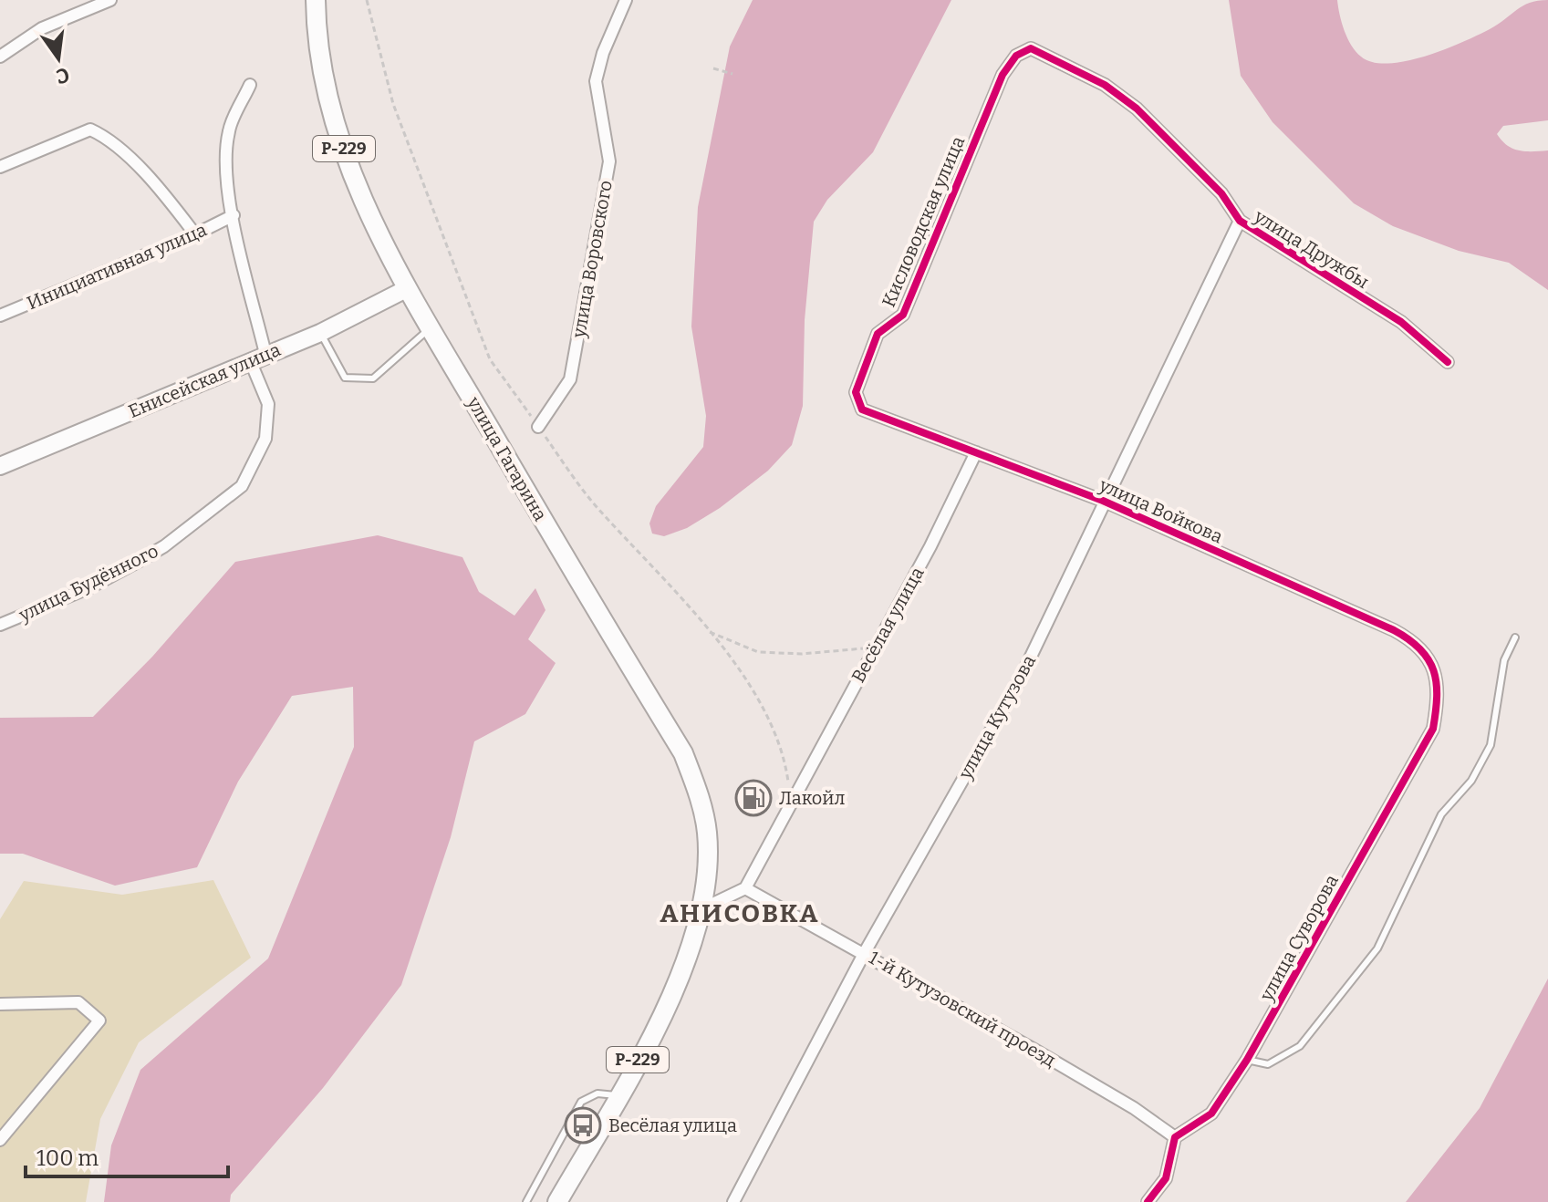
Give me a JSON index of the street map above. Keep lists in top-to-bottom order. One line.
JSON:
{"streets":{"main road":["Р-229","улица Гагарина"],"street":["Кисловодская улица","улица Дружбы","улица Воровского","Инициативная улица","Енисейская улица","улица Войкова","улица Будённого","Весёлая улица","улица Кутузова","улица Суворова","1-й Кутузовский проезд"]},"crossings":[["Р-229","улица Гагарина"],["Кисловодская улица","улица Дружбы"],["Кисловодская улица","улица Войкова"],["улица Дружбы","улица Кутузова"],["Инициативная улица","улица Будённого"],["Енисейская улица","улица Гагарина"],["Енисейская улица","улица Будённого"],["улица Войкова","Весёлая улица"],["улица Войкова","улица Кутузова"],["улица Войкова","улица Суворова"],["Весёлая улица","1-й Кутузовский проезд"],["улица Кутузова","1-й Кутузовский проезд"],["улица Суворова","1-й Кутузовский проезд"]],"districts":["АНИСОВКА"],"places":{"fuel station":["Лакойл"],"bus stop":["Весёлая улица"]},"scale_bar":"100 m","north":"bottom"}
